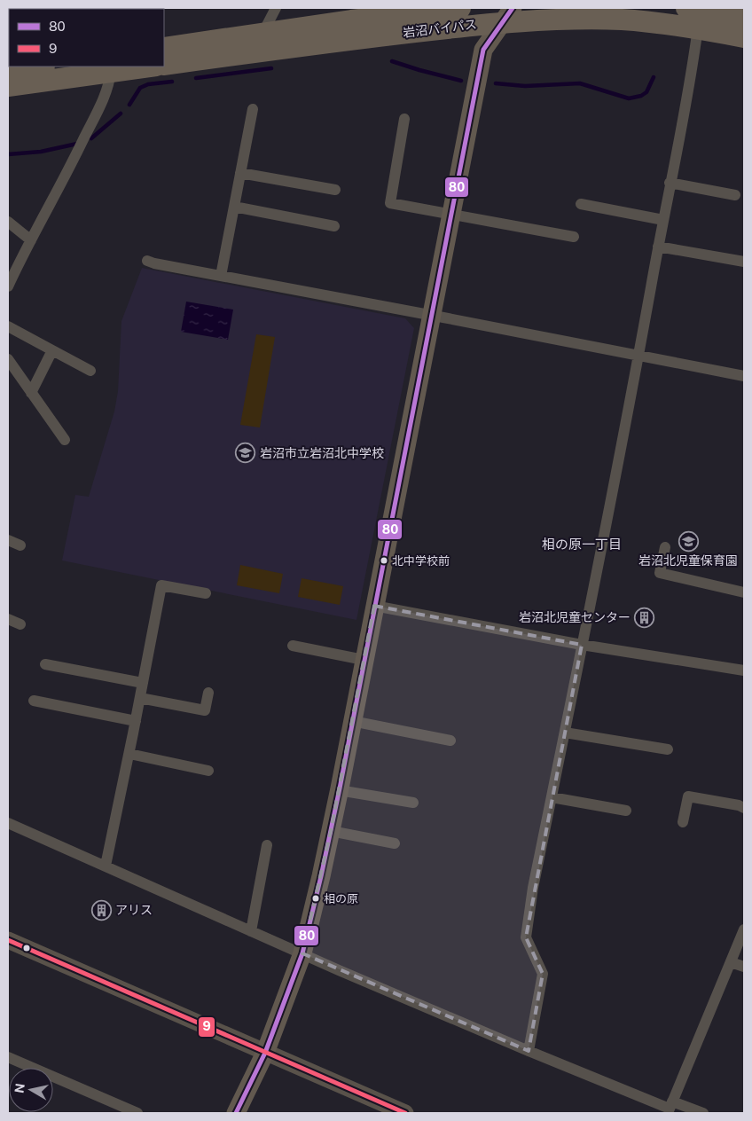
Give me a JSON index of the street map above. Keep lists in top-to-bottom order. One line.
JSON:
{"streets":{"highway":["岩沼バイパス"]},"districts":["相の原一丁目"],"places":{"school or university":["岩沼市立岩沼北中学校","岩沼北児童保育園"],"other":["北中学校前","相の原"],"building":["岩沼北児童センター","アリス"]},"lines":["transit line 80","transit line 9"],"legend":["80","9"],"north":"left"}
